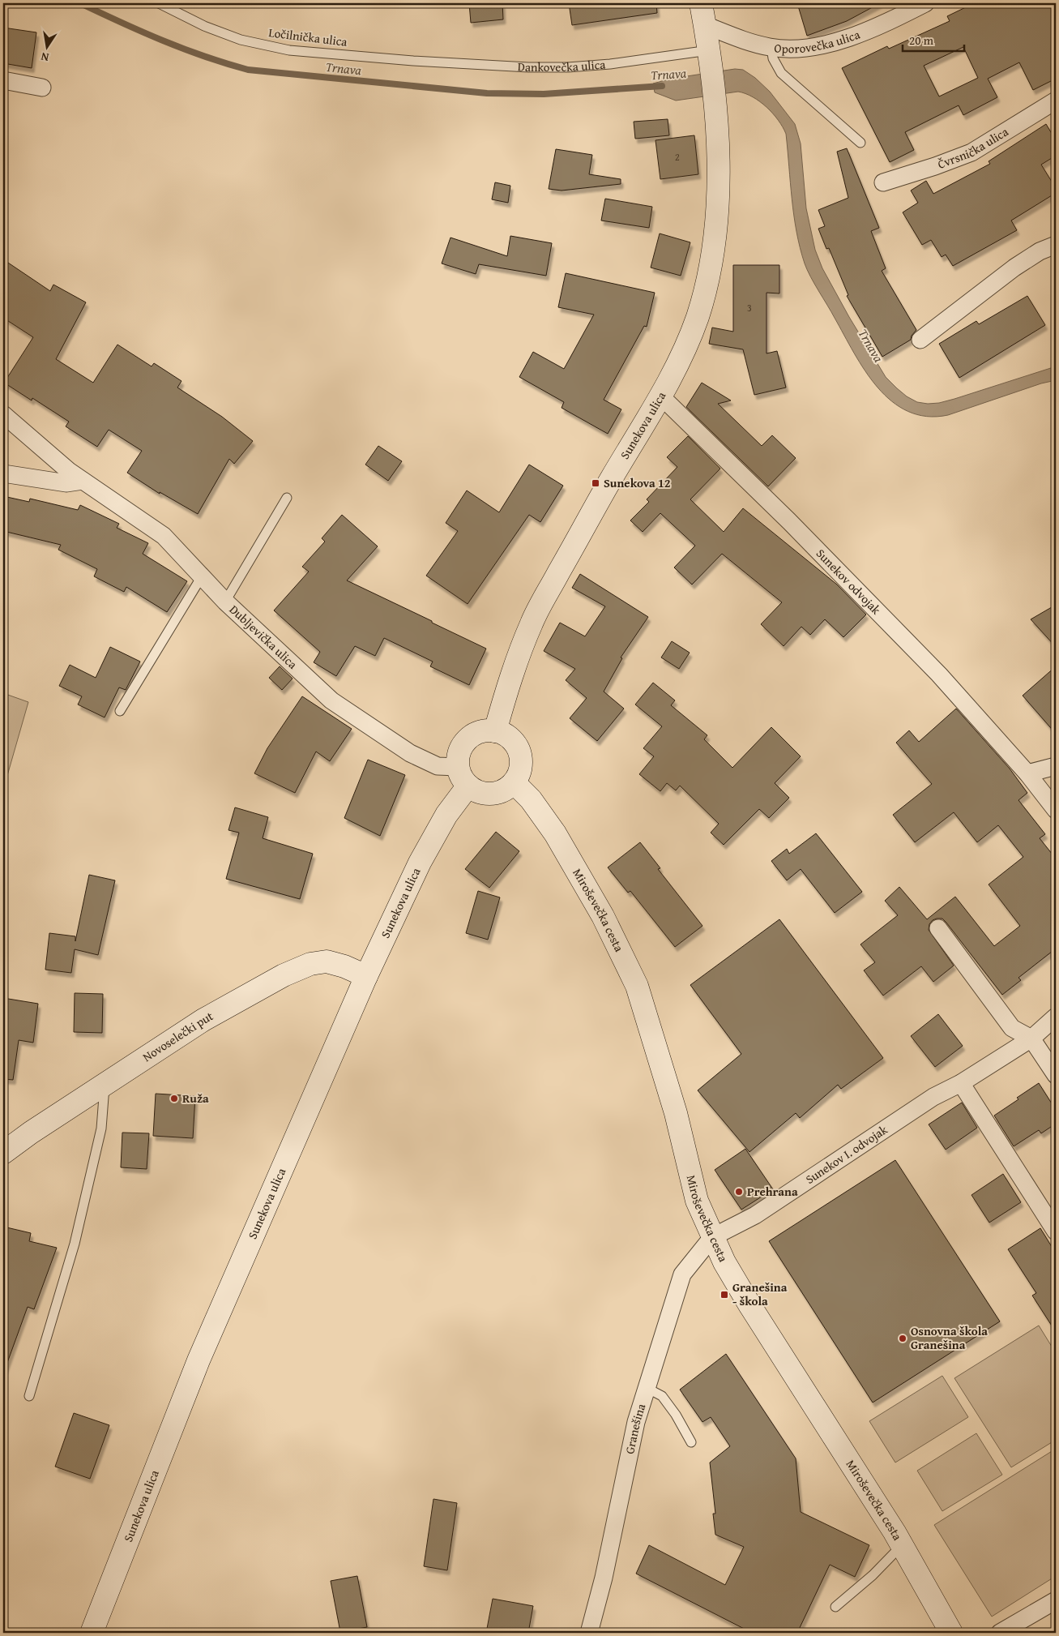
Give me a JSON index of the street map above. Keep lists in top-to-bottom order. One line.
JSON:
{"streets":{"main road":["Sunekova ulica","Miroševečka cesta","Novoselečki put"],"street":["Oporovečka ulica","Čvrsnička ulica","Sunekov odvojak","Dubljevička ulica","Sunekov I. odvojak","Granešina"],"lane":["Ločilnička ulica","Dankovečka ulica"]},"crossings":[["Ločilnička ulica","Dankovečka ulica"],["Dankovečka ulica","Sunekova ulica"],["Sunekova ulica","Sunekov odvojak"],["Sunekova ulica","Dubljevička ulica"],["Sunekova ulica","Miroševečka cesta"],["Sunekova ulica","Novoselečki put"],["Dubljevička ulica","Miroševečka cesta"],["Miroševečka cesta","Sunekov I. odvojak"],["Miroševečka cesta","Granešina"],["Sunekov I. odvojak","Granešina"]],"water":["Trnava"],"places":{"transit":["Sunekova 12","Granešina - škola"],"other":["Ruža","Prehrana","Osnovna škola Granešina"]},"house_numbers":["2","3"],"scale_bar":"20 m","north":"bottom"}
